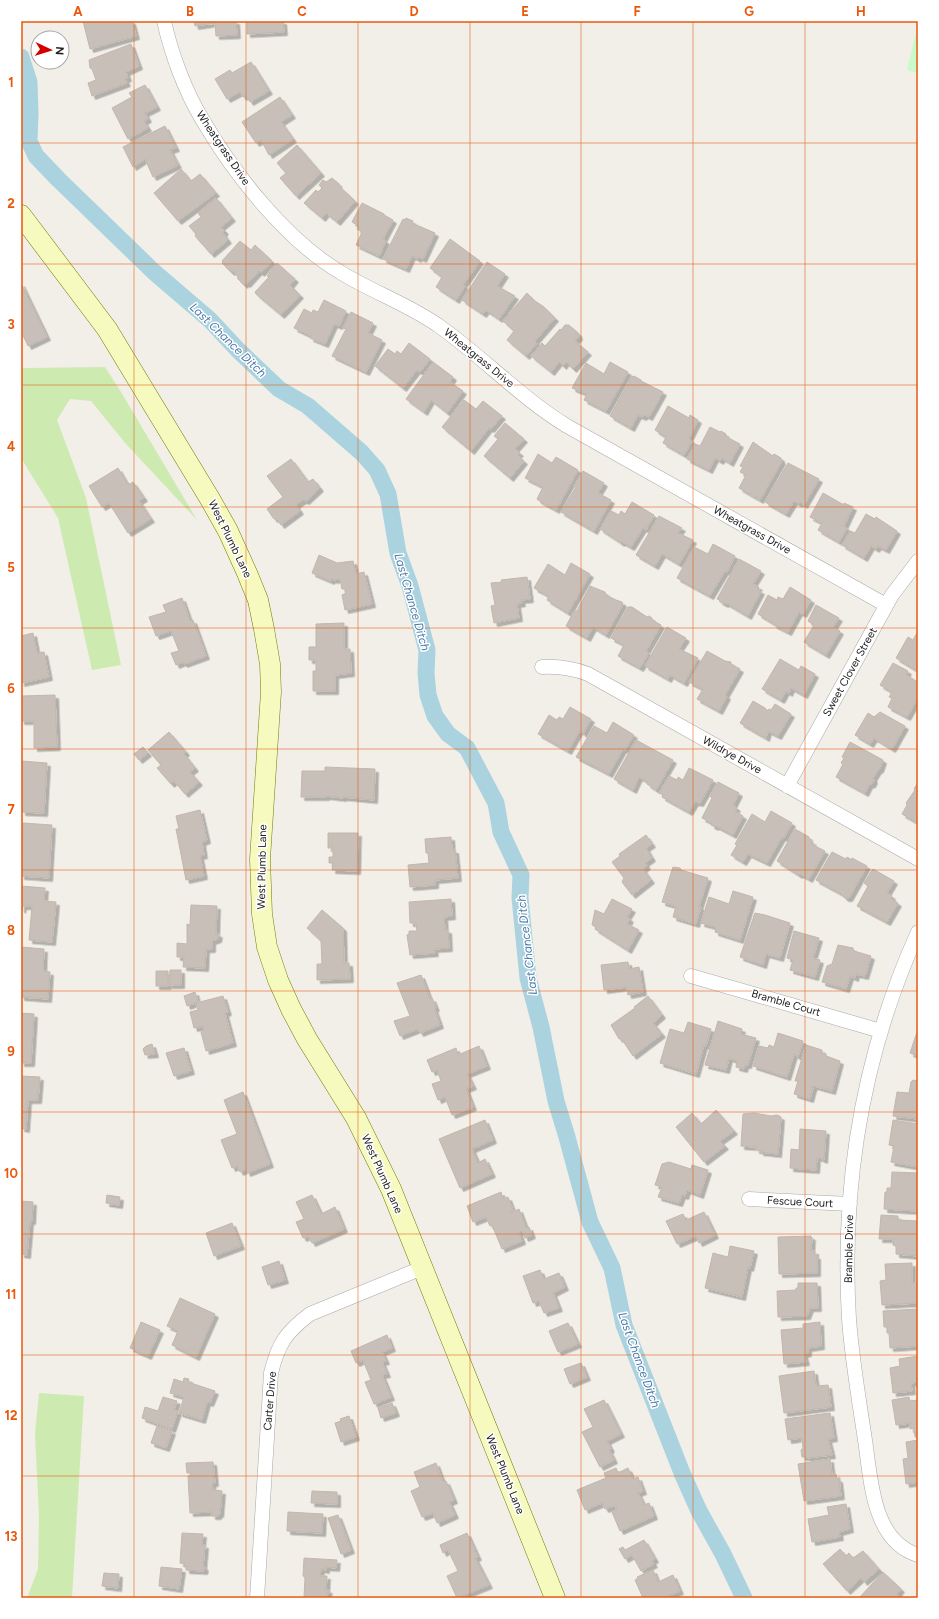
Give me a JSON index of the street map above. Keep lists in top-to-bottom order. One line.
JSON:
{"streets":{"main road":["West Plumb Lane"],"street":["Wheatgrass Drive","Sweet Clover Street","Wildrye Drive","Bramble Court","Fescue Court","Bramble Drive","Carter Drive"]},"crossings":[["Wheatgrass Drive","Sweet Clover Street"],["West Plumb Lane","Carter Drive"],["Sweet Clover Street","Wildrye Drive"],["Bramble Court","Bramble Drive"],["Fescue Court","Bramble Drive"]],"water":["Last Chance Ditch"],"north":"right","grid":{"columns":["A","B","C","D","E","F","G","H"],"rows":["1","2","3","4","5","6","7","8","9","10","11","12","13"]}}
